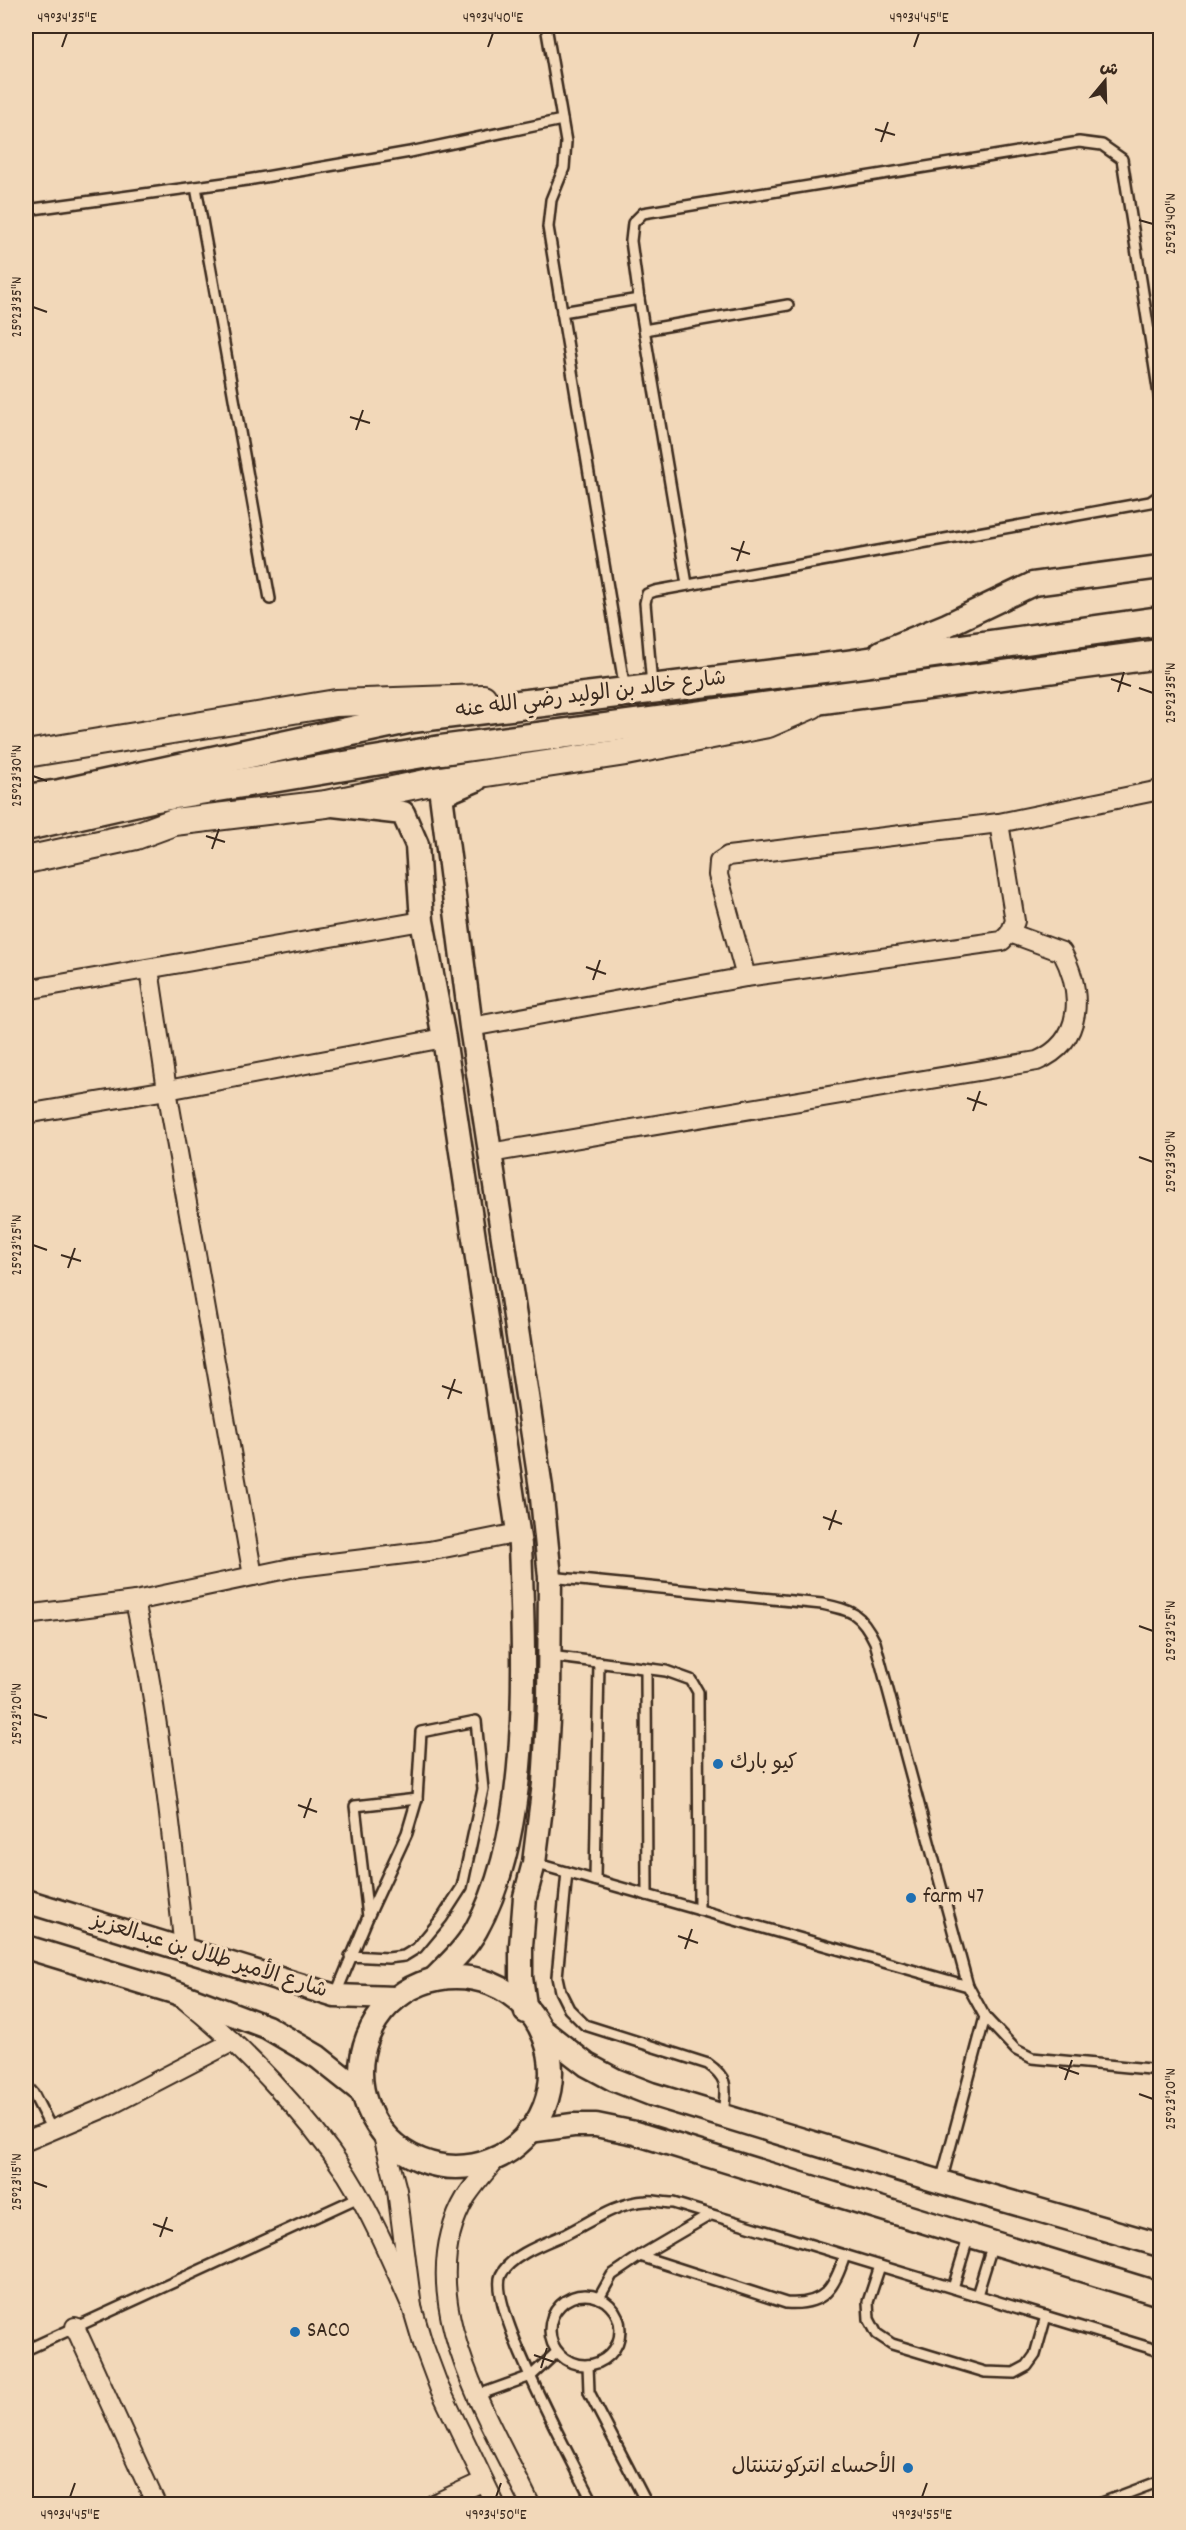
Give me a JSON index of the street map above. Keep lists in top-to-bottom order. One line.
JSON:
{"streets":{"main road":["شارع خالد بن الوليد رضي الله عنه"],"street":["شارع الأمير طلال بن عبدالعزيز"]},"places":["كيو بارك","farm 47","SACO","الأحساء انتركونتننتال"],"north":"top","coordinates":["49°34'35\"E","49°34'40\"E","49°34'45\"E","25°23'40\"N","25°23'35\"N","25°23'30\"N","25°23'25\"N","25°23'20\"N","25°23'15\"N","49°34'50\"E","49°34'55\"E"]}
